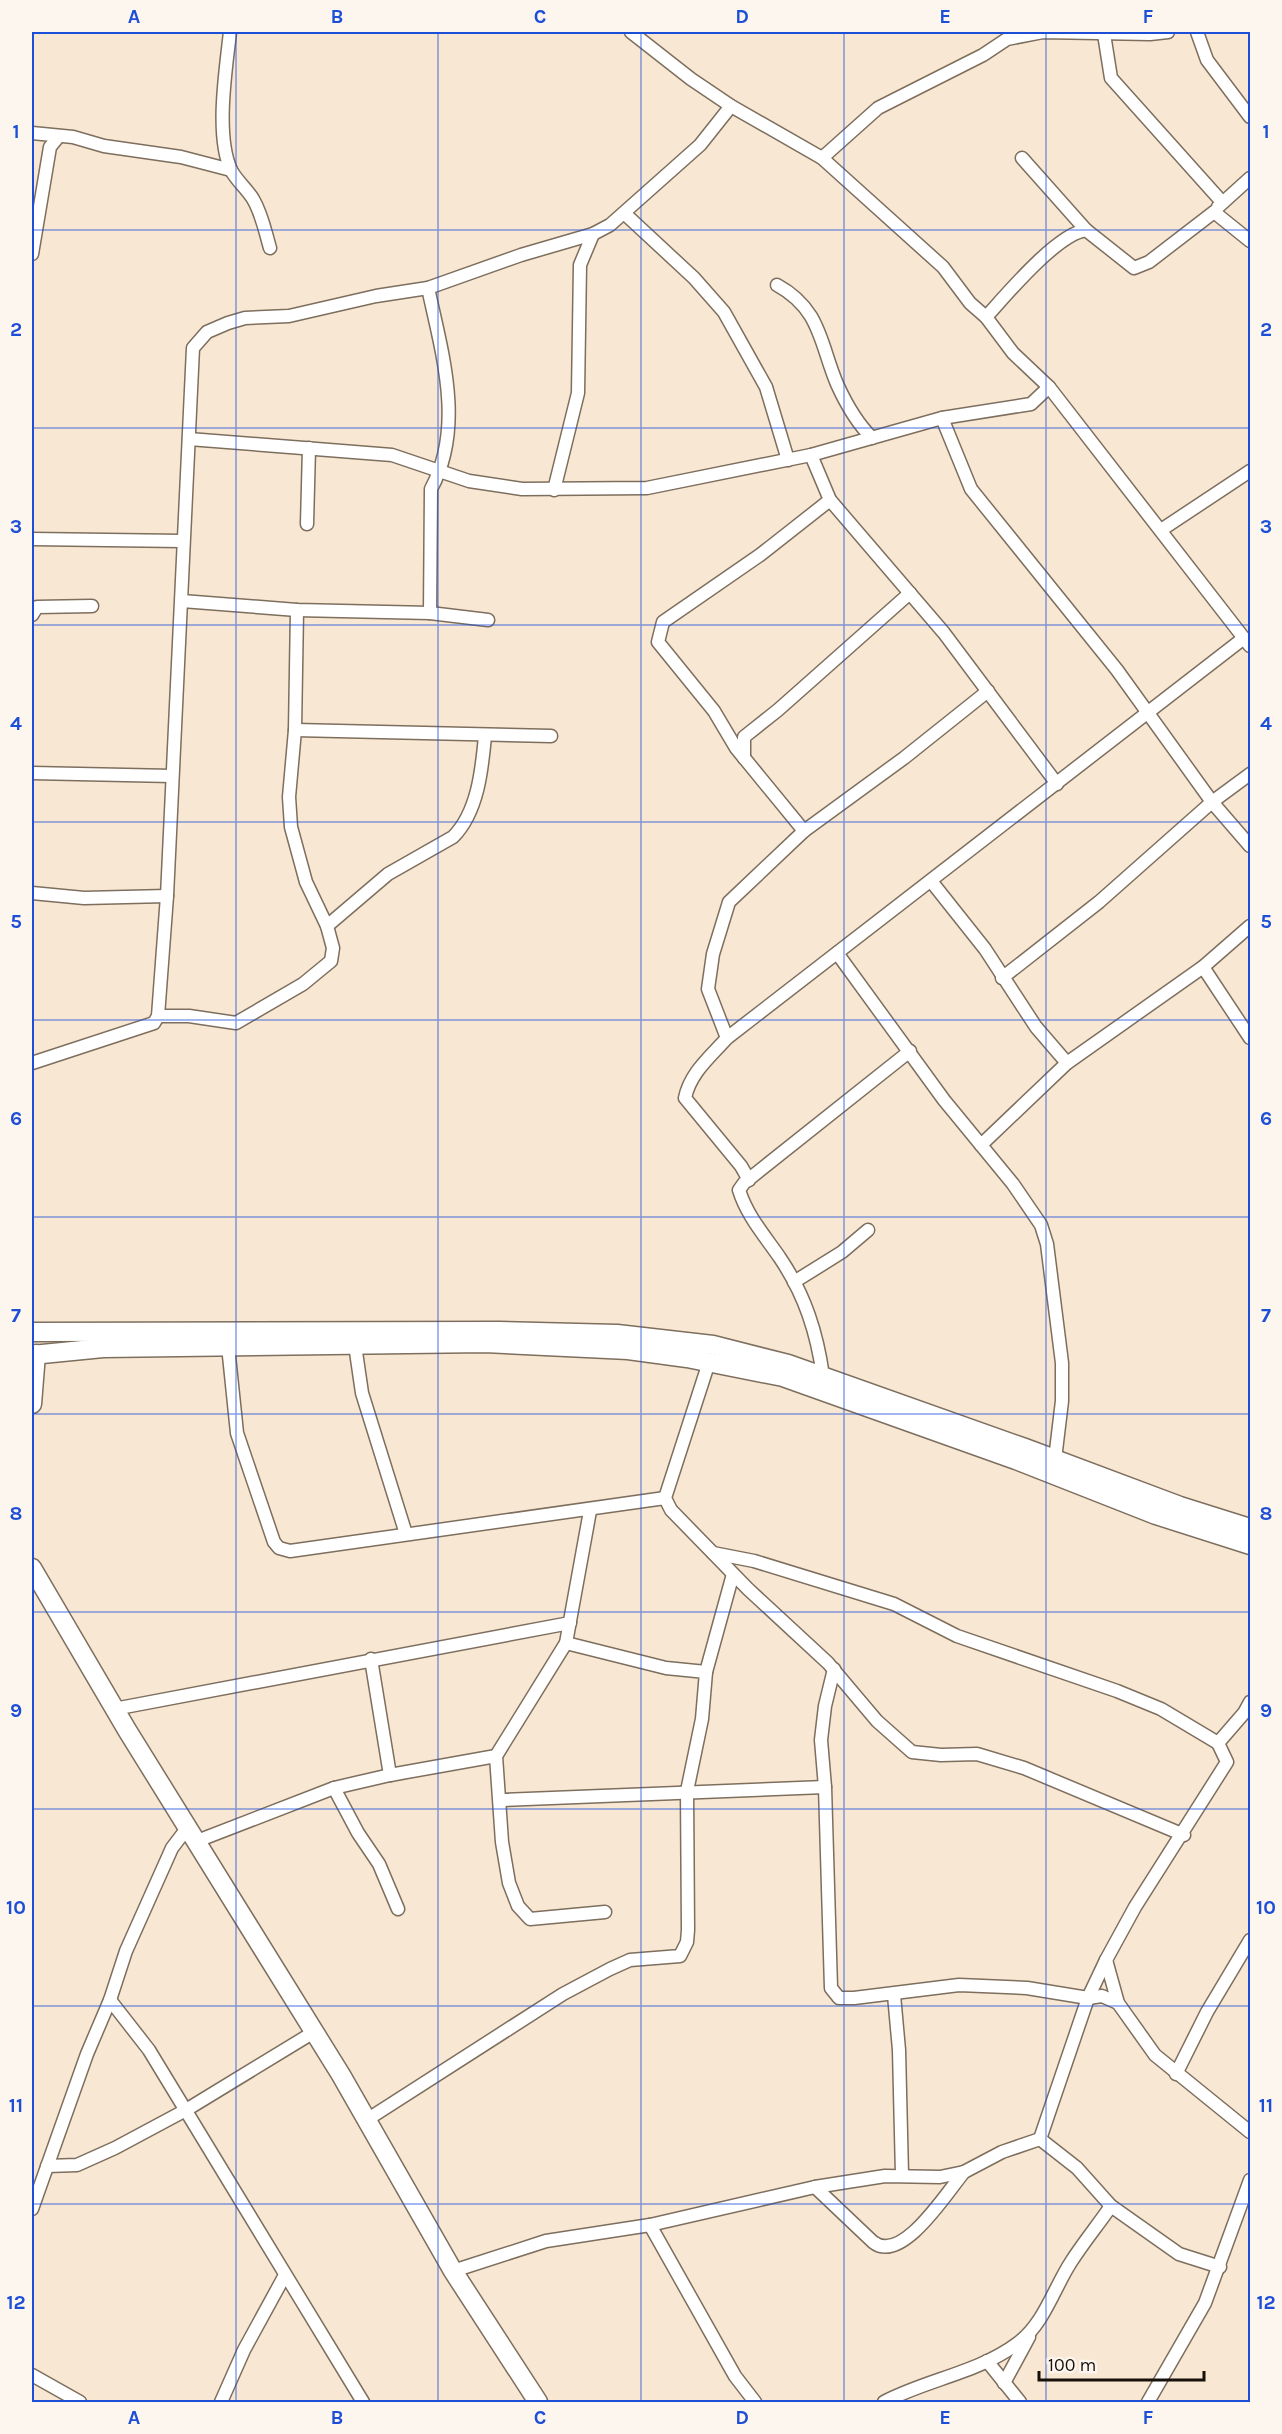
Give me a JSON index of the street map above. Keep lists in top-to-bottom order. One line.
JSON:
{"scale_bar":"100 m","grid":{"columns":["A","B","C","D","E","F"],"rows":["1","2","3","4","5","6","7","8","9","10","11","12"]}}
